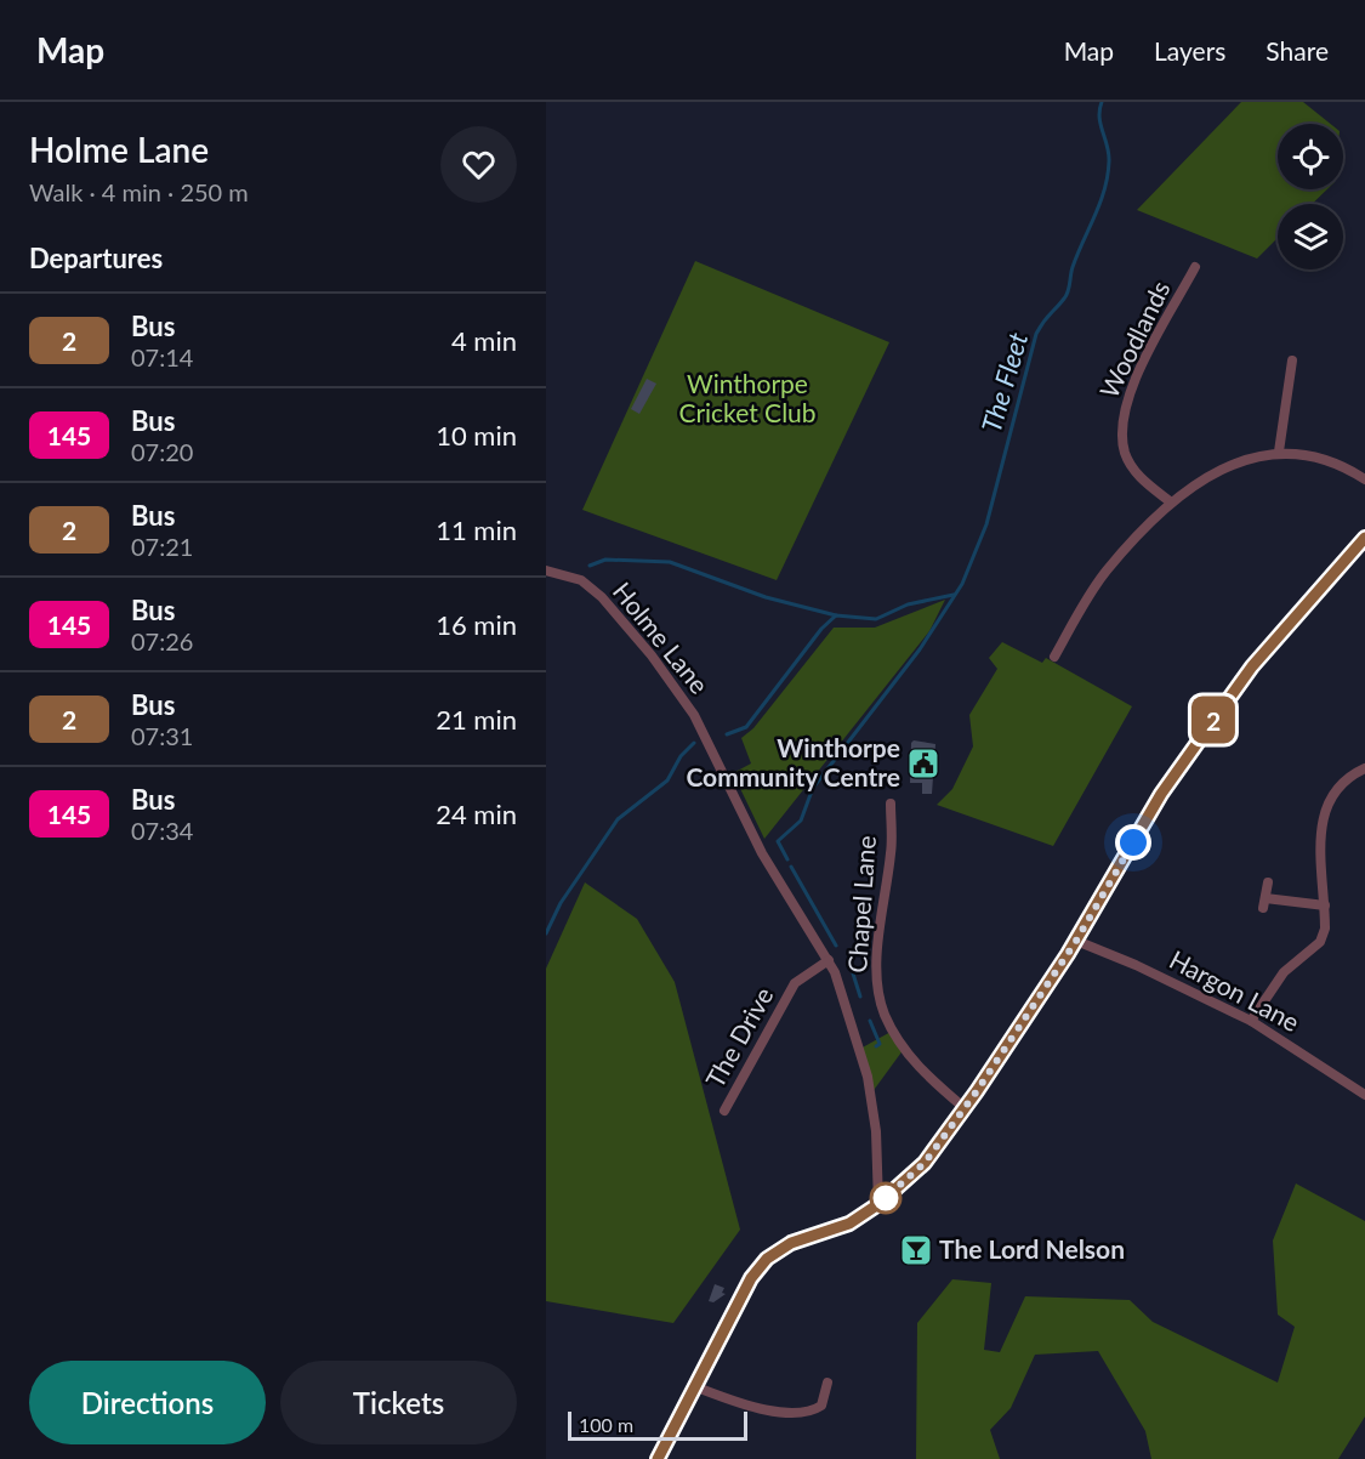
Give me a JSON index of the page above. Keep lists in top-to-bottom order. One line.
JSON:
{"streets":{"street":["Woodlands","Holme Lane","Chapel Lane","Hargon Lane","The Drive"]},"crossings":[["Holme Lane","The Drive"]],"water":["The Fleet"],"parks":["Winthorpe Cricket Club"],"places":{"public building":["Winthorpe Community Centre"],"bar":["The Lord Nelson"]},"lines":["bus line 2"],"scale_bar":"100 m","page":{"header":"Map","nav":["Map","Layers","Share"],"heading":[["Holme Lane","Walk · 4 min · 250 m"],"Departures"],"on_map":"2","list":[{"mark":"2","name":"Bus","note":"07:14","value":"4 min"},{"mark":"145","name":"Bus","note":"07:20","value":"10 min"},{"mark":"2","name":"Bus","note":"07:21","value":"11 min"},{"mark":"145","name":"Bus","note":"07:26","value":"16 min"},{"mark":"2","name":"Bus","note":"07:31","value":"21 min"},{"mark":"145","name":"Bus","note":"07:34","value":"24 min"}],"buttons":["Directions","Tickets"],"scale":"100 m"}}
